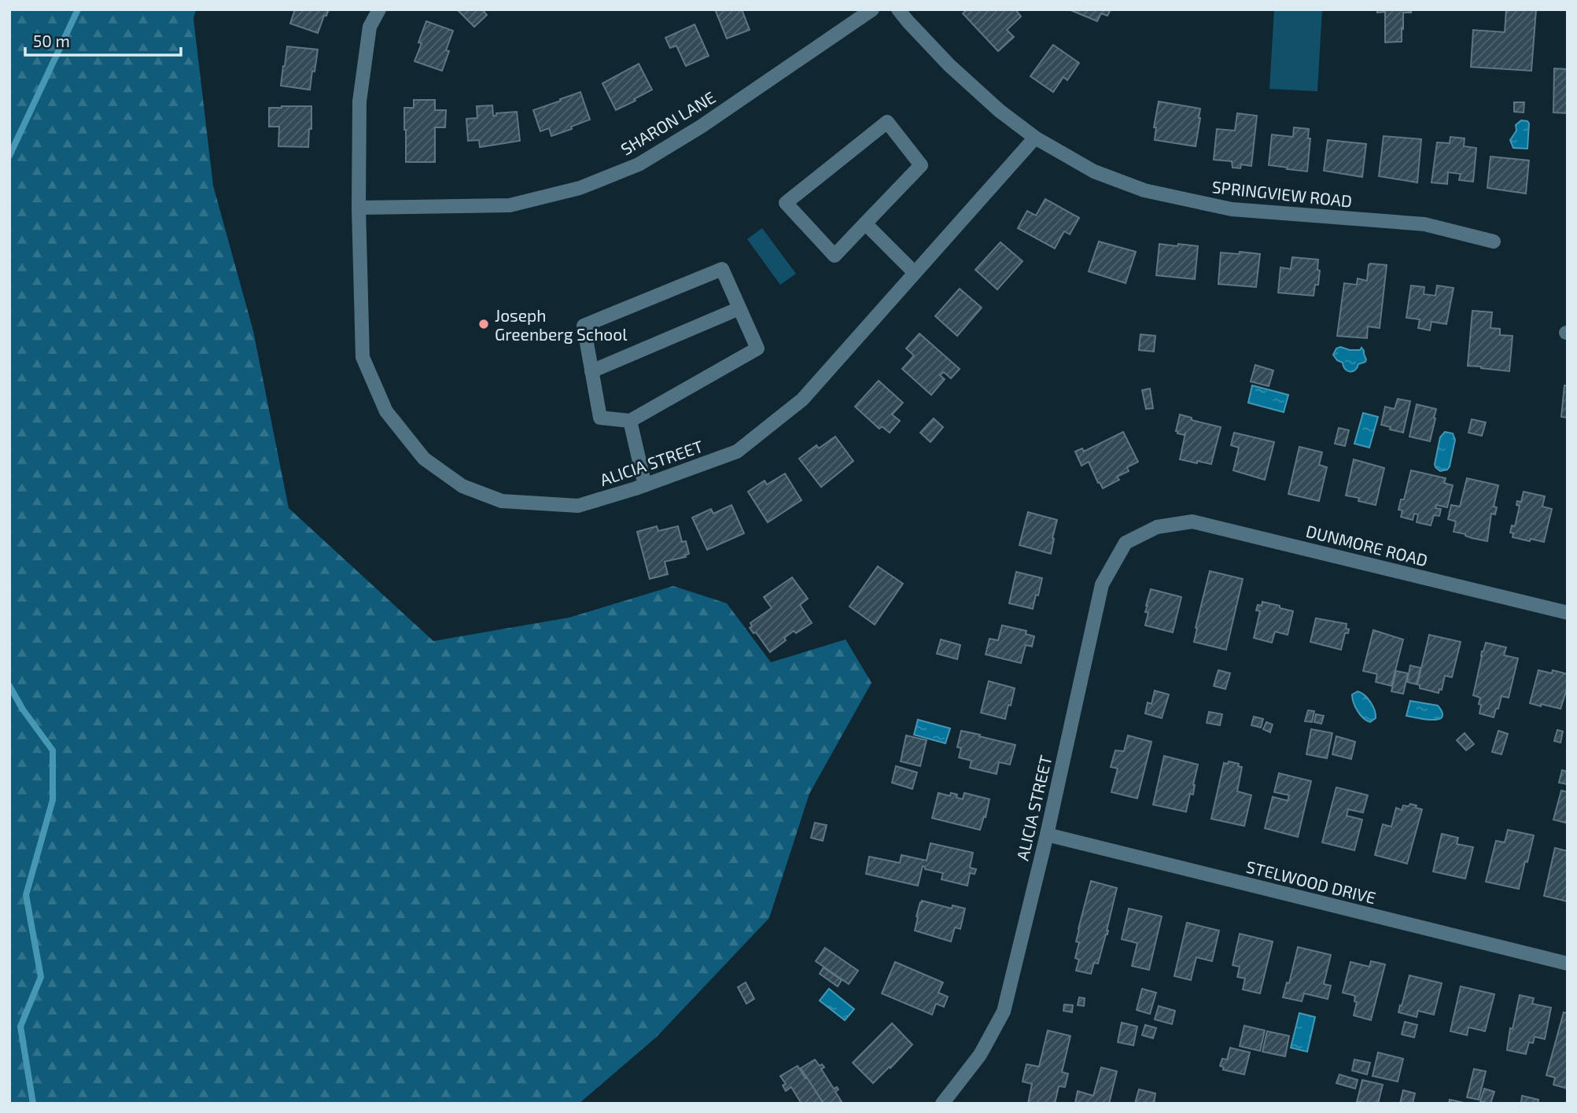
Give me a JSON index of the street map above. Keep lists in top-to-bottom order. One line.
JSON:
{"streets":{"street":["SHARON LANE","SPRINGVIEW ROAD","ALICIA STREET","DUNMORE ROAD","STELWOOD DRIVE"]},"crossings":[["SHARON LANE","ALICIA STREET"],["SPRINGVIEW ROAD","ALICIA STREET"],["ALICIA STREET","DUNMORE ROAD"],["ALICIA STREET","STELWOOD DRIVE"]],"places":["Joseph Greenberg School"],"scale_bar":"50 m"}
